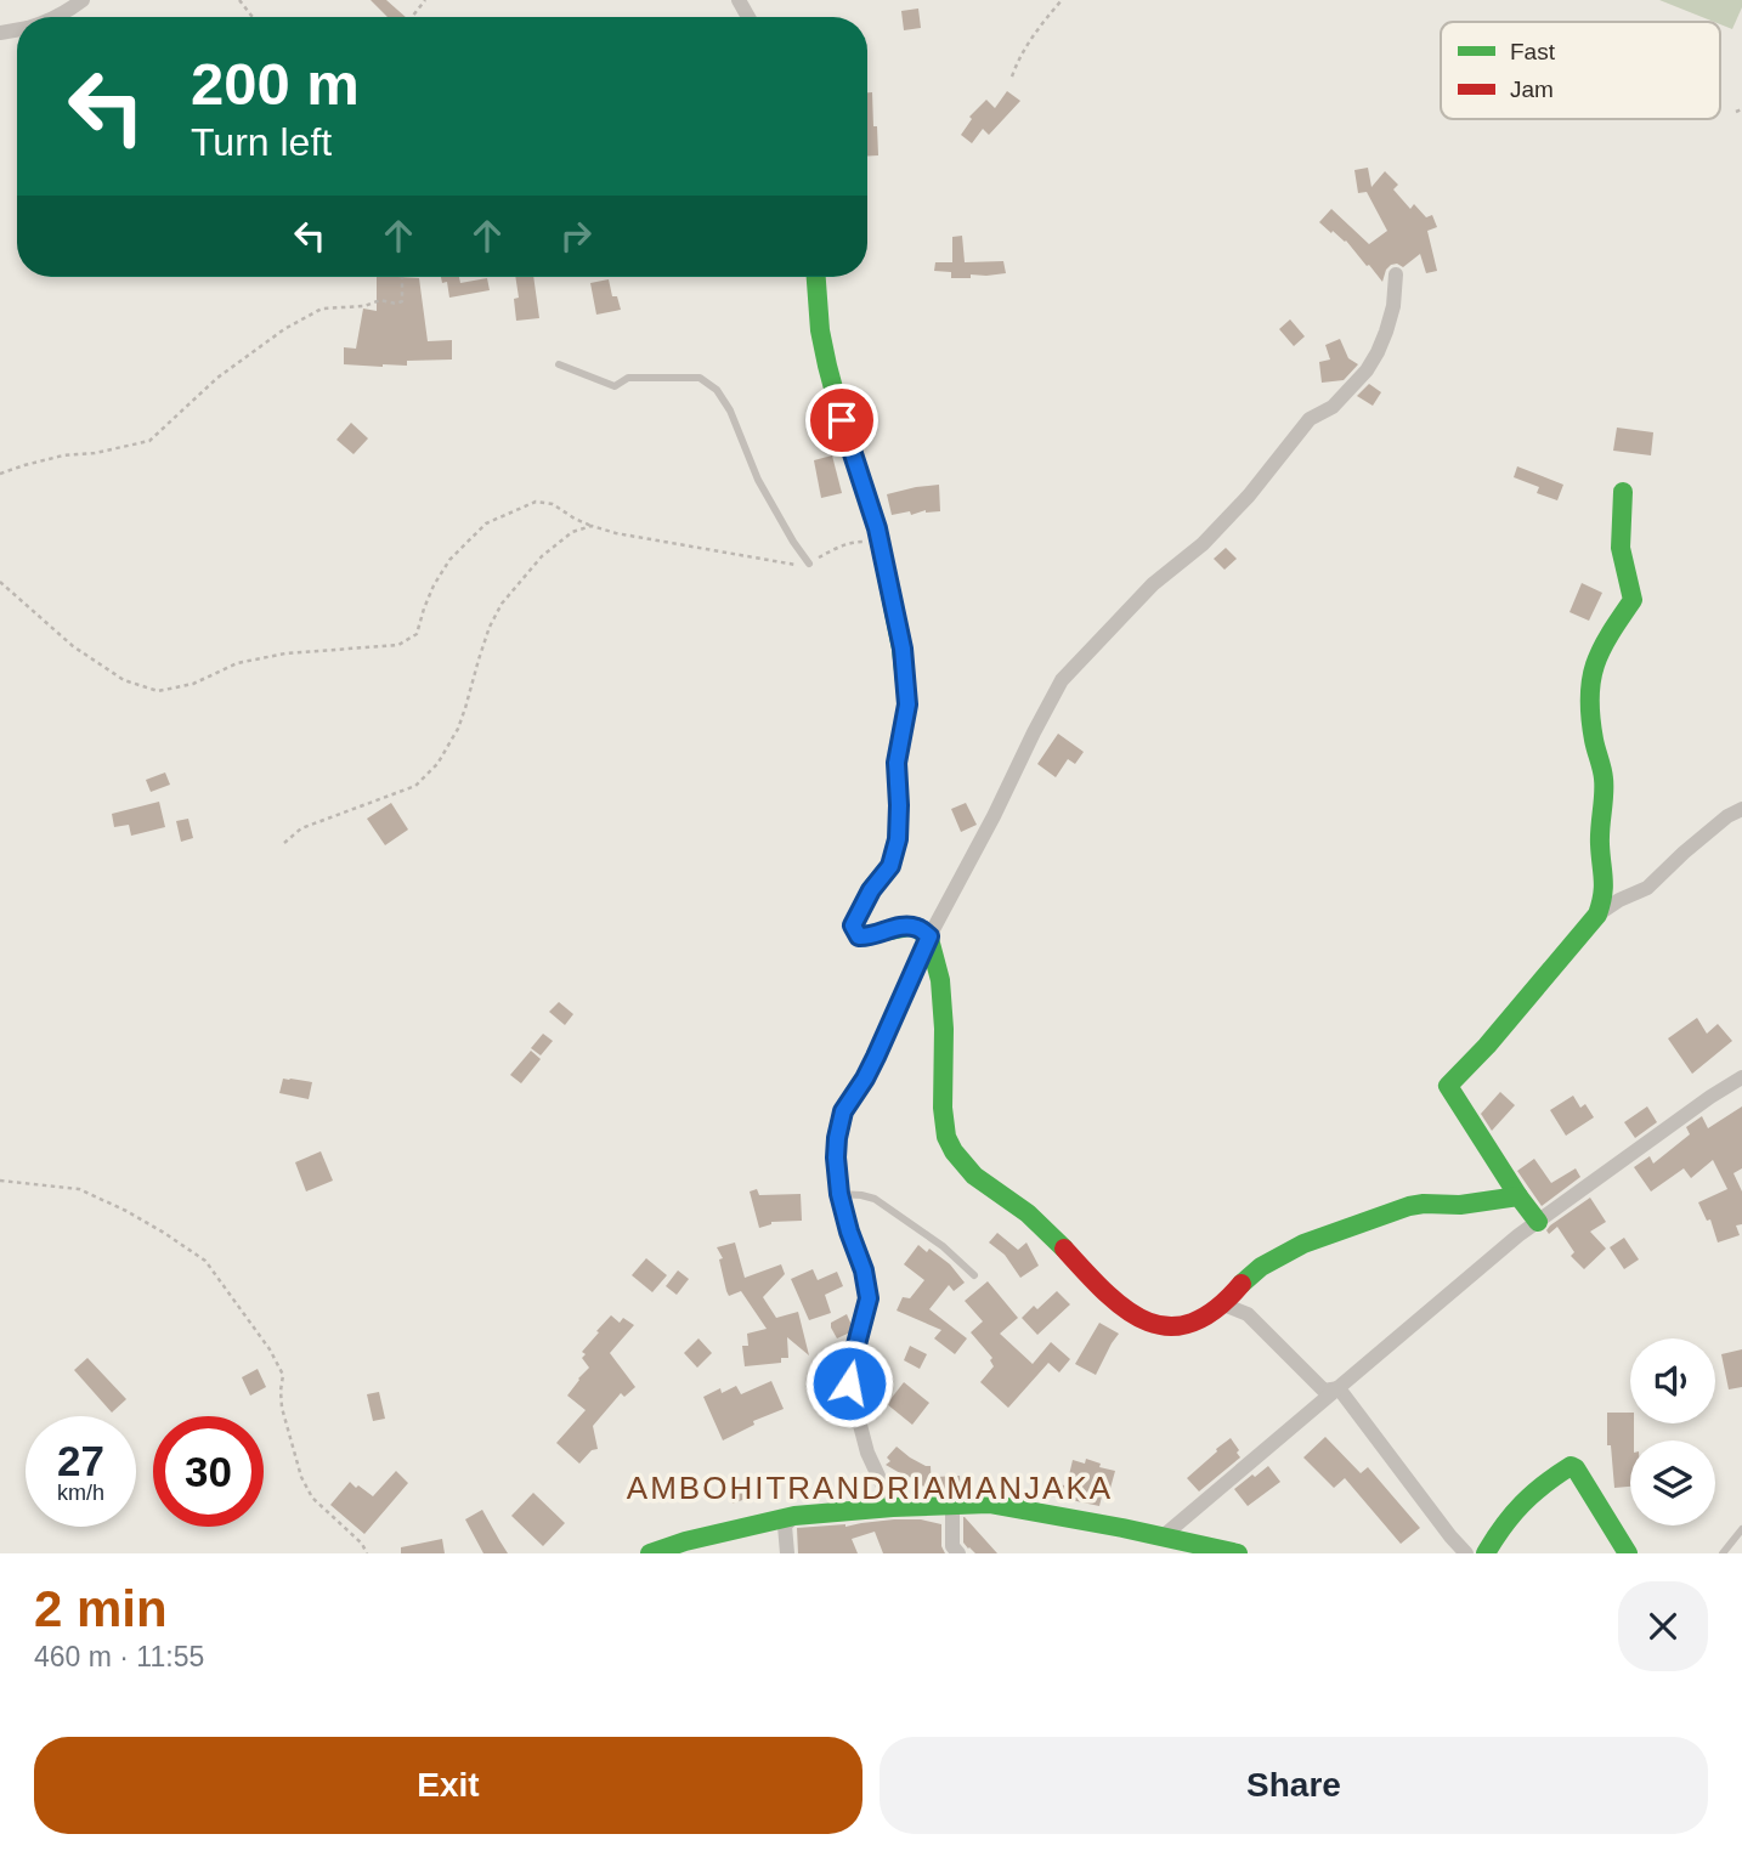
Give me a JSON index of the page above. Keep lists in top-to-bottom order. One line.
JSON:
{"districts":["AMBOHITRANDRIAMANJAKA"],"legend":["Fast","Jam"],"page":{"turn":["200 m","Turn left"],"speed":"27 km/h","limit":"30","heading":["2 min","460 m · 11:55"],"buttons":["Exit","Share"]}}
